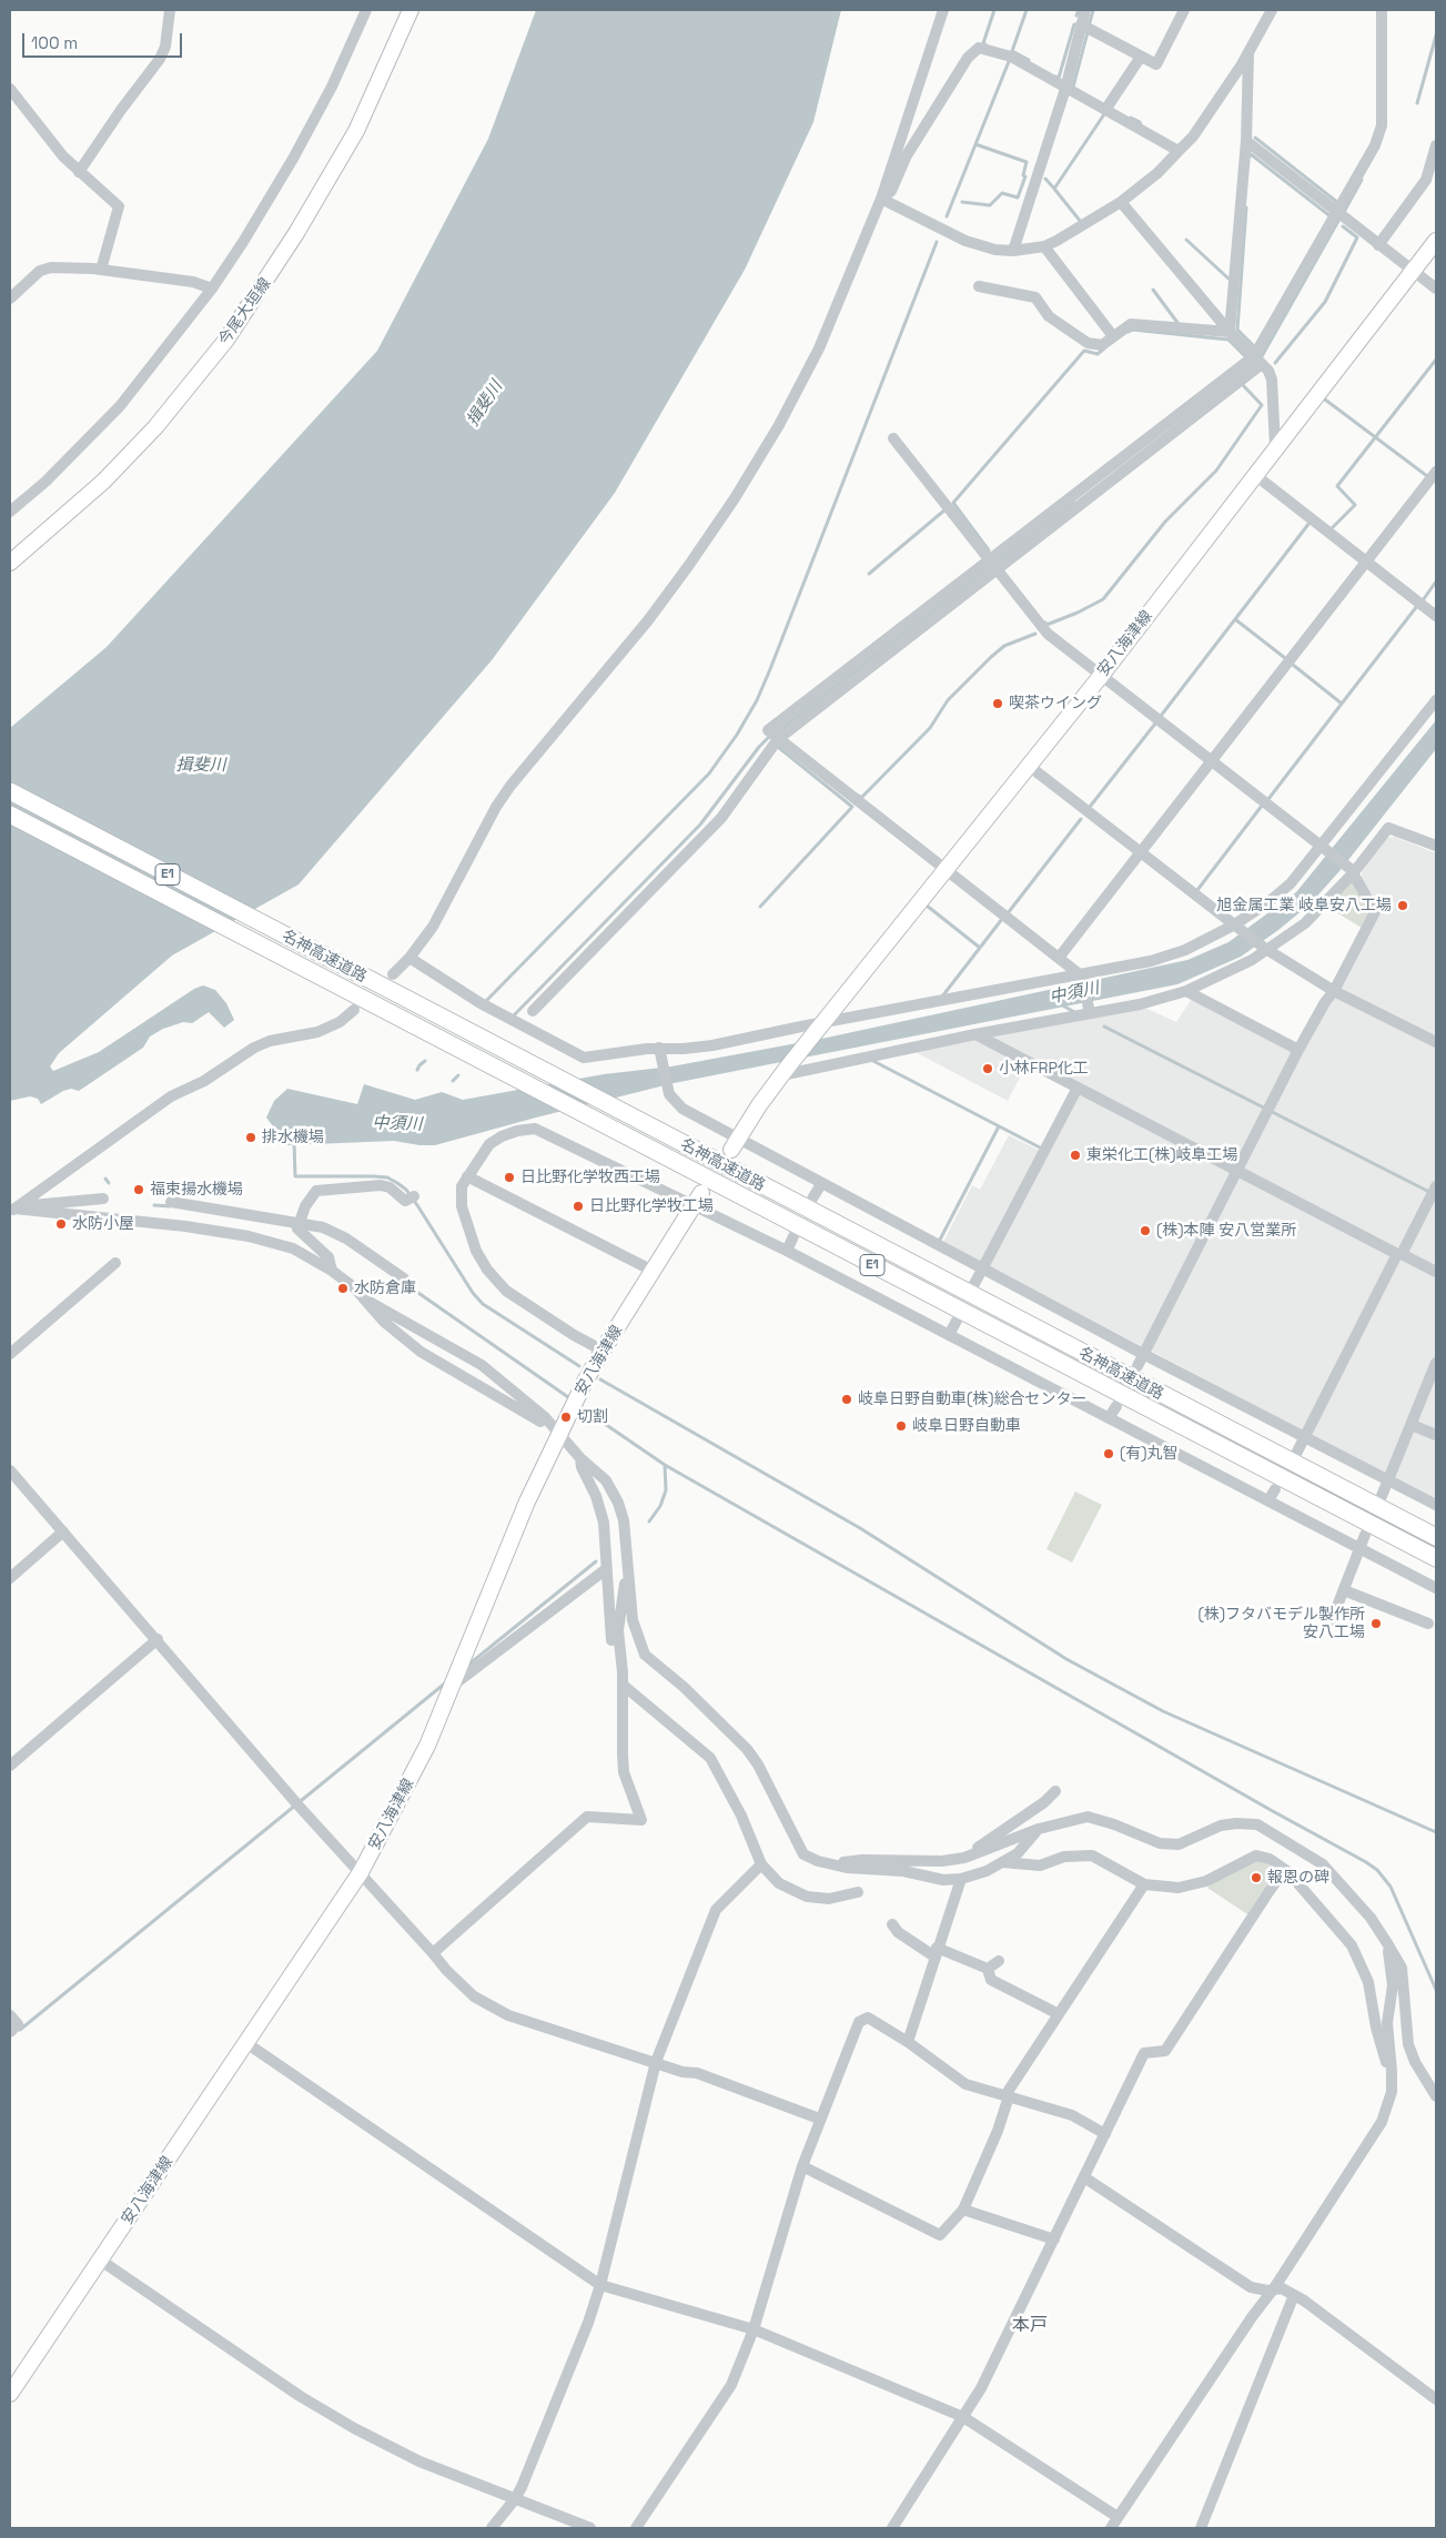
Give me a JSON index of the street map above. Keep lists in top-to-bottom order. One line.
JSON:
{"streets":{"highway":["E1","名神高速道路"],"main road":["今尾大垣線","安八海津線"]},"districts":["本戸"],"water":["揖斐川","中須川"],"places":["喫茶ウイング","旭金属工業 岐阜安八工場","小林FRP化工","排水機場","東栄化工(株)岐阜工場","日比野化学牧西工場","福束揚水機場","日比野化学牧工場","水防小屋","(株)本陣 安八営業所","水防倉庫","岐阜日野自動車(株)総合センター","切割","岐阜日野自動車","(有)丸智","(株)フタバモデル製作所 安八工場","報恩の碑"],"scale_bar":"100 m"}
